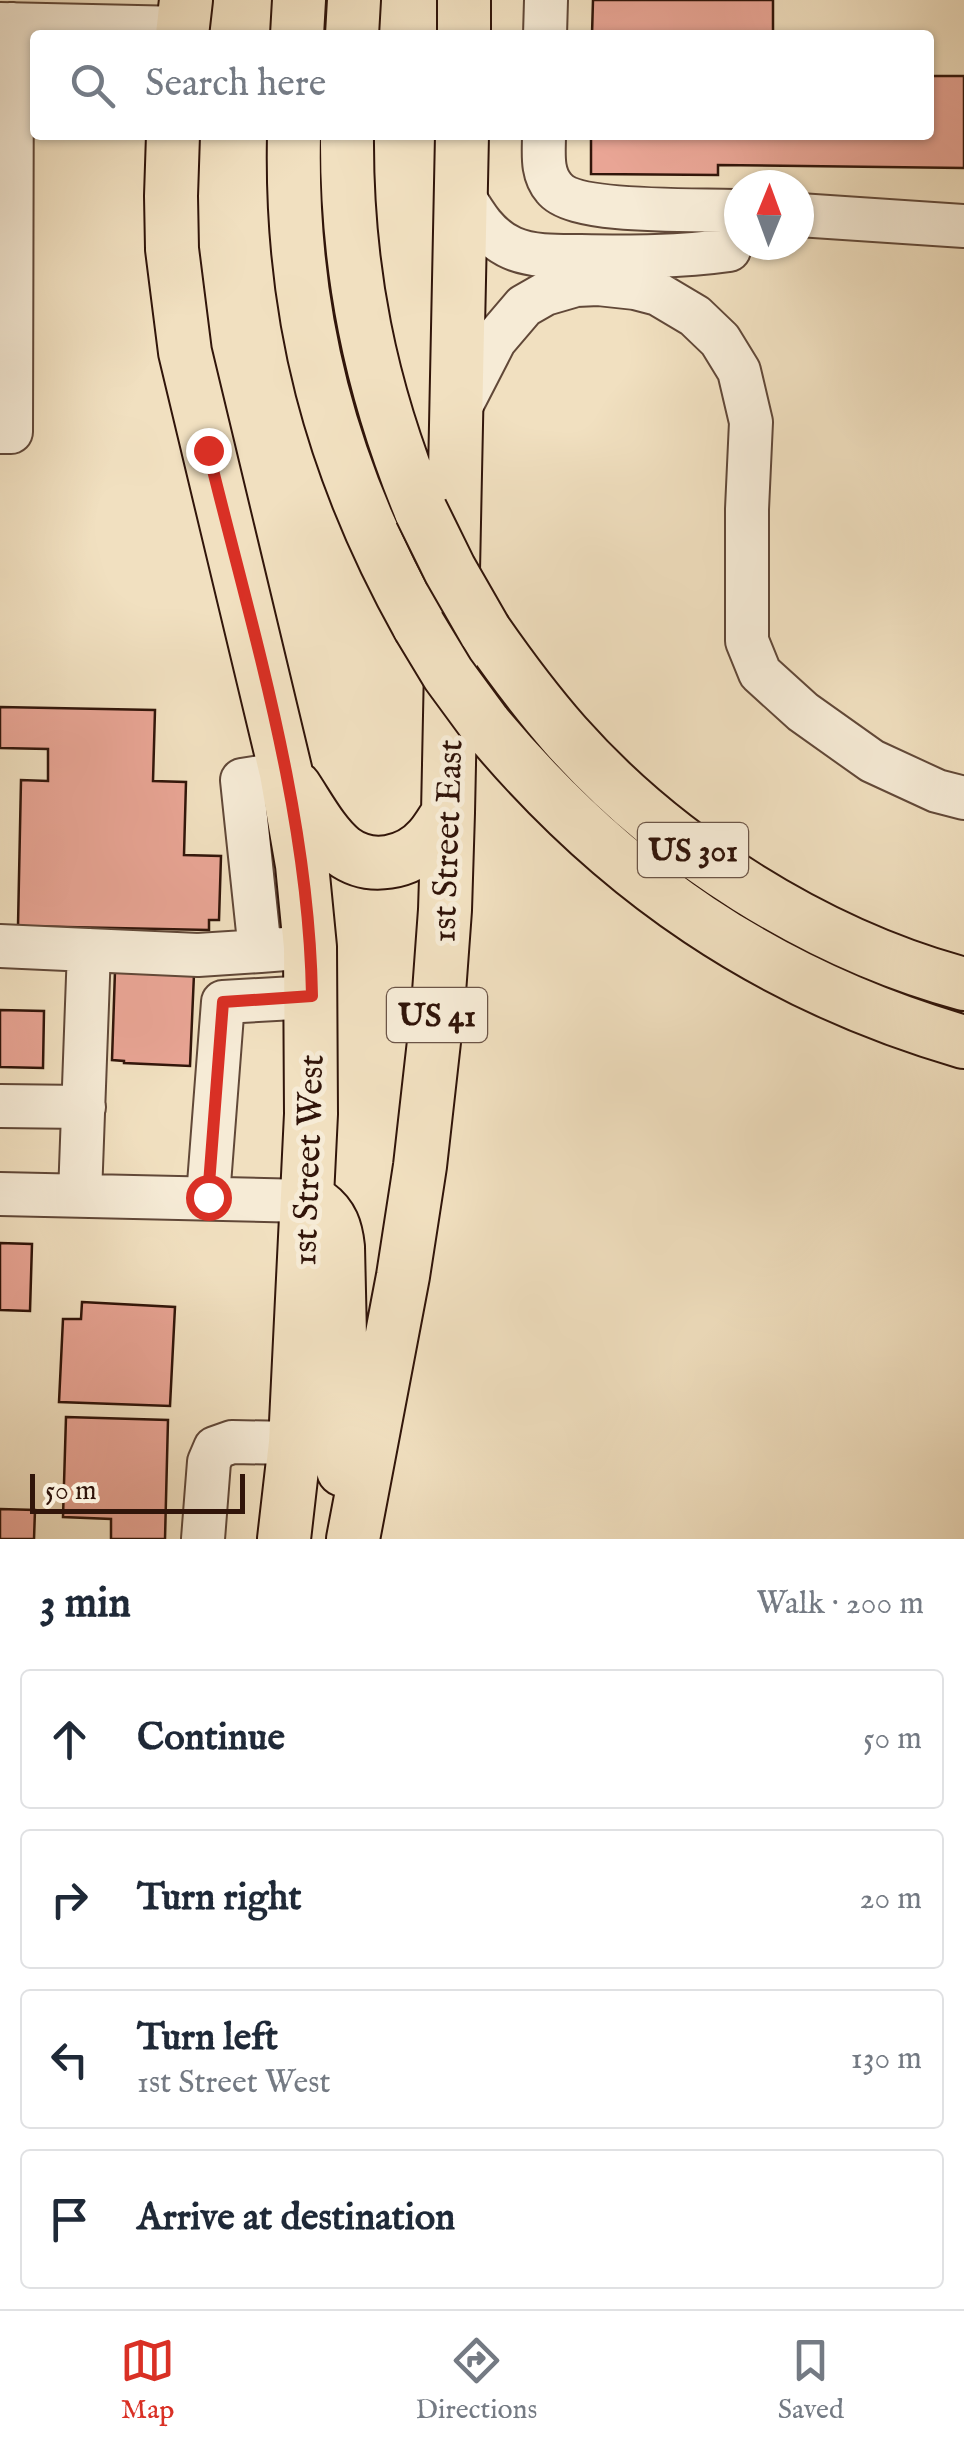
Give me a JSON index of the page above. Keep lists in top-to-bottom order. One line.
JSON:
{"streets":{"main road":["1st Street East","US 301","US 41","1st Street West"]},"scale_bar":"50 m","north":"top","page":{"search":"Search here","scale":"50 m","heading":["3 min","Walk · 200 m"],"list":[["Continue","50 m"],["Turn right","20 m"],["Turn left","1st Street West","130 m"],"Arrive at destination"],"nav":["Map","Directions","Saved"]}}
